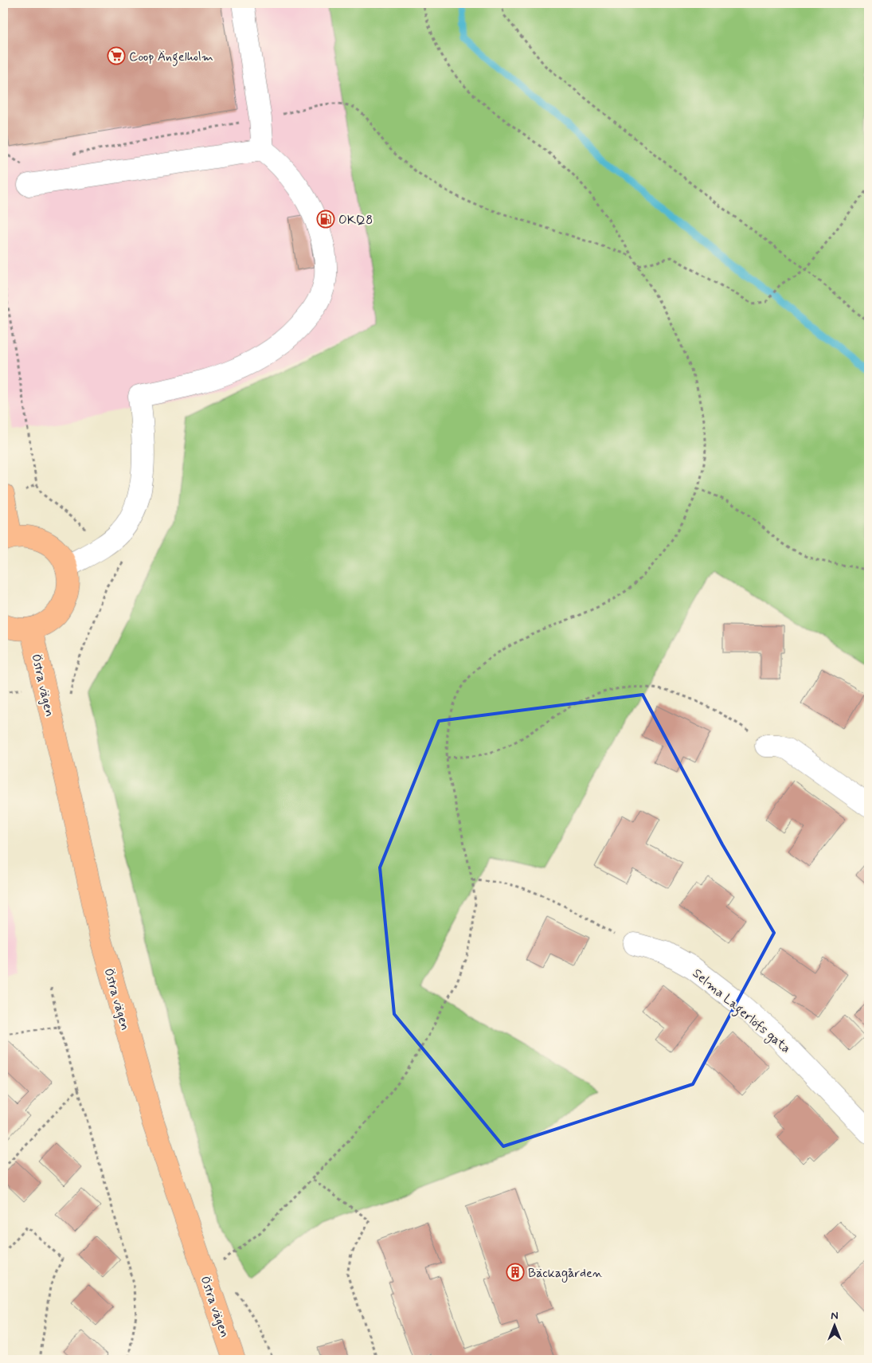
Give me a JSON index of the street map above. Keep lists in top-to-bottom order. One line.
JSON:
{"streets":{"main road":["Östra vägen"],"street":["Selma Lagerlöfs gata"]},"places":{"supermarket":["Coop Ängelholm"],"fuel station":["OKQ8"],"building":["Bäckagården"]},"north":"top"}
